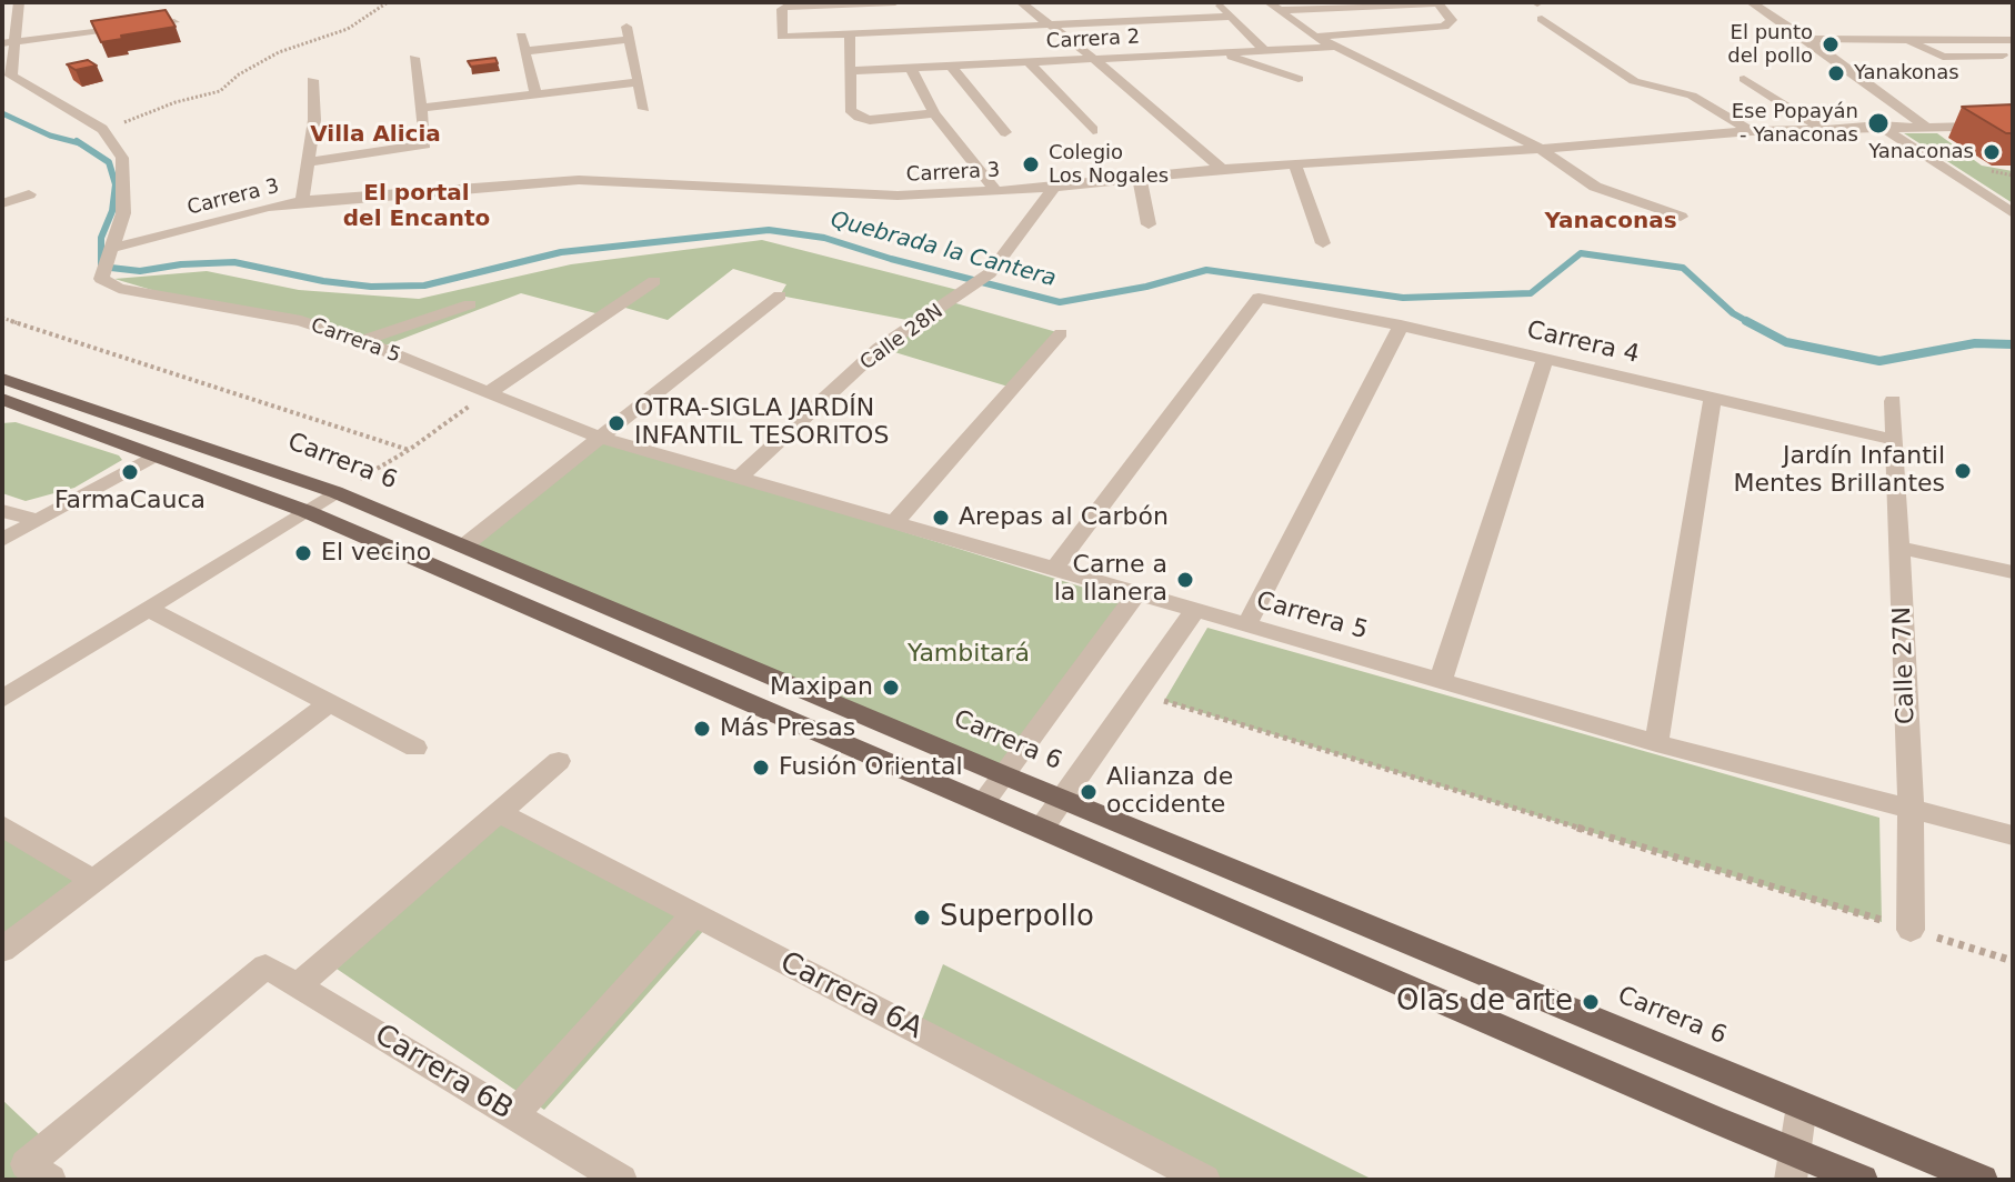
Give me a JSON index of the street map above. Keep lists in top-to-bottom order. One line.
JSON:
{"streets":{"main road":["Carrera 6"],"street":["Carrera 2","Carrera 3","Calle 28N","Carrera 5","Carrera 4","Calle 27N","Carrera 6A","Carrera 6B"]},"crossings":[["Carrera 3","Calle 28N"],["Carrera 3","Carrera 5"],["Calle 28N","Carrera 5"],["Carrera 5","Carrera 4"],["Carrera 5","Calle 27N"],["Carrera 4","Calle 27N"]],"districts":["Villa Alicia","El portal del Encanto","Yanaconas"],"water":["Quebrada la Cantera"],"parks":["Yambitará"],"places":["El punto del pollo","Yanakonas","Ese Popayán - Yanaconas","Yanaconas","Colegio Los Nogales","OTRA-SIGLA JARDÍN INFANTIL TESORITOS","Jardín Infantil Mentes Brillantes","FarmaCauca","Arepas al Carbón","El vecino","Carne a la llanera","Maxipan","Más Presas","Fusión Oriental","Alianza de occidente","Superpollo","Olas de arte"]}
